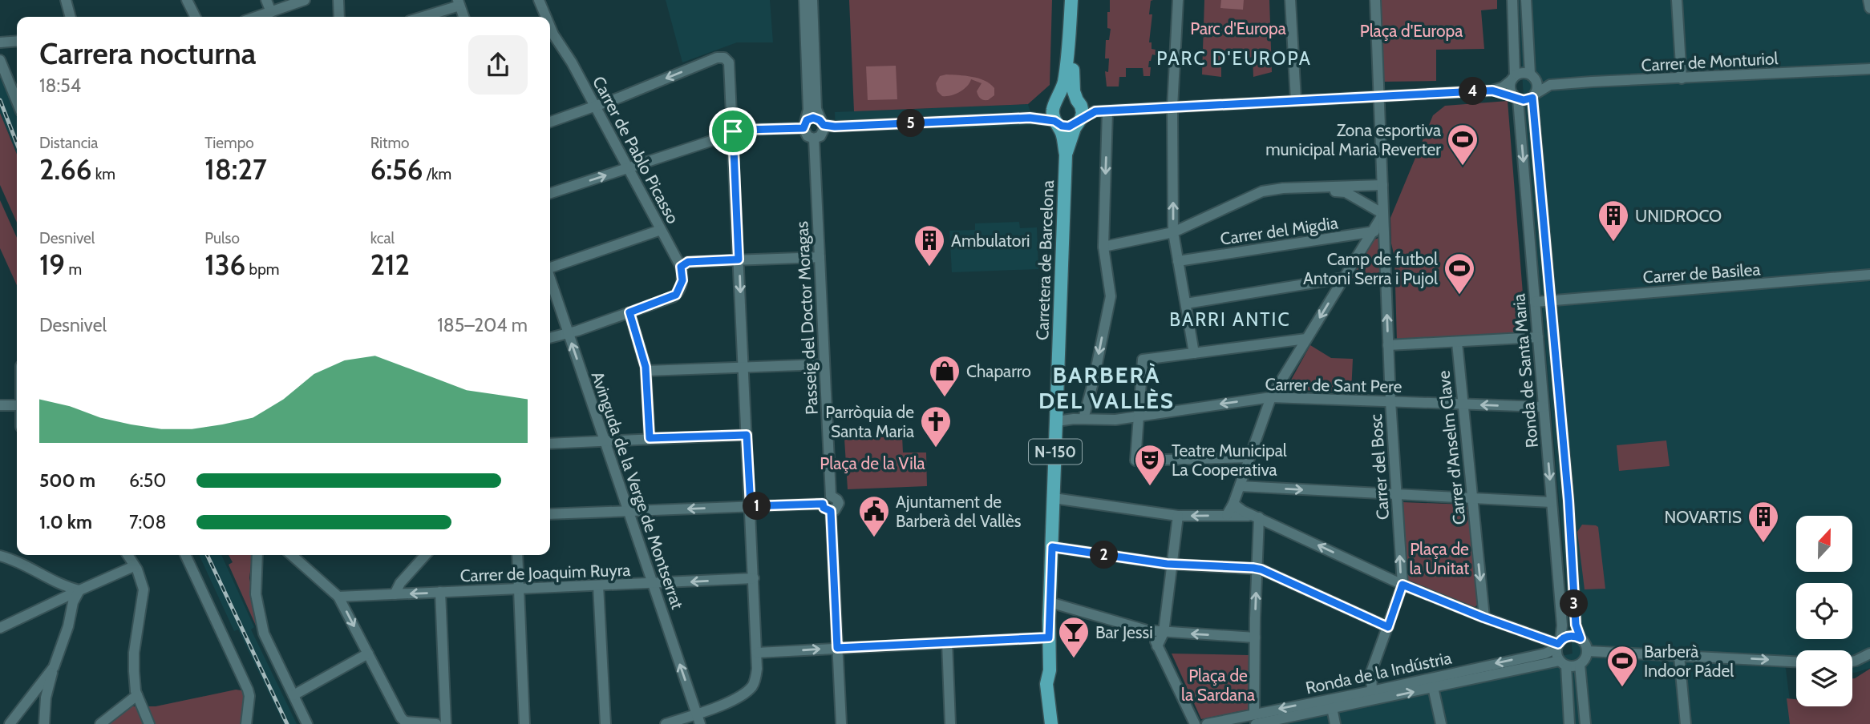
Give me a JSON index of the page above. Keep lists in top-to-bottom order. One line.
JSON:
{"streets":{"main road":["Carretera de Barcelona","N-150"],"street":["Carrer de Monturiol","Carrer de Pablo Picasso","Carrer del Migdia","Carrer de Basilea","Passeig del Doctor Moragas","Ronda de Santa Maria","Carrer de Sant Pere","Carrer d'Anselm Clave","Carrer del Bosc","Avinguda de la Verge de Montserrat","Carrer de Joaquim Ruyra","Ronda de la Indústria"]},"crossings":[["Carrer de Monturiol","Ronda de Santa Maria"],["Carrer del Migdia","Carrer del Bosc"],["Carretera de Barcelona","Carrer de Sant Pere"],["Carretera de Barcelona","N-150"],["Carrer de Basilea","Ronda de Santa Maria"],["Ronda de Santa Maria","Carrer de Sant Pere"],["Ronda de Santa Maria","Ronda de la Indústria"],["Carrer de Sant Pere","Carrer d'Anselm Clave"],["Carrer de Sant Pere","Carrer del Bosc"],["Carrer del Bosc","Ronda de la Indústria"],["Avinguda de la Verge de Montserrat","Carrer de Joaquim Ruyra"]],"one_way":["Carrer d'Anselm Clave"],"districts":["PARC D'EUROPA","BARRI ANTIC","BARBERÀ DEL VALLÈS"],"parks":["Parc d'Europa","Plaça d'Europa","Plaça de la Vila","Plaça de la Unitat","Plaça de la Sardana"],"places":{"sports":["Zona esportiva municipal Maria Reverter","Camp de futbol Antoni Serra i Pujol","Barberà Indoor Pádel"],"building":["UNIDROCO","Ambulatori","NOVARTIS"],"shop":["Chaparro"],"church":["Parròquia de Santa Maria"],"theatre":["Teatre Municipal La Cooperativa"],"public building":["Ajuntament de Barberà del Vallès"],"bar":["Bar Jessi"]},"north":"top","page":{"heading":["Carrera nocturna","18:54"],"pins":["4","5","1","2","3"],"stats":[["Distancia","2.66 km"],["Tiempo","18:27"],["Ritmo","6:56 /km"],["Desnivel","19 m"],["Pulso","136 bpm"],["kcal","212"]],"chart":["Desnivel","185–204 m"],"list":[{"name":"500 m","note":"6:50"},{"name":"1.0 km","note":"7:08"}]}}
